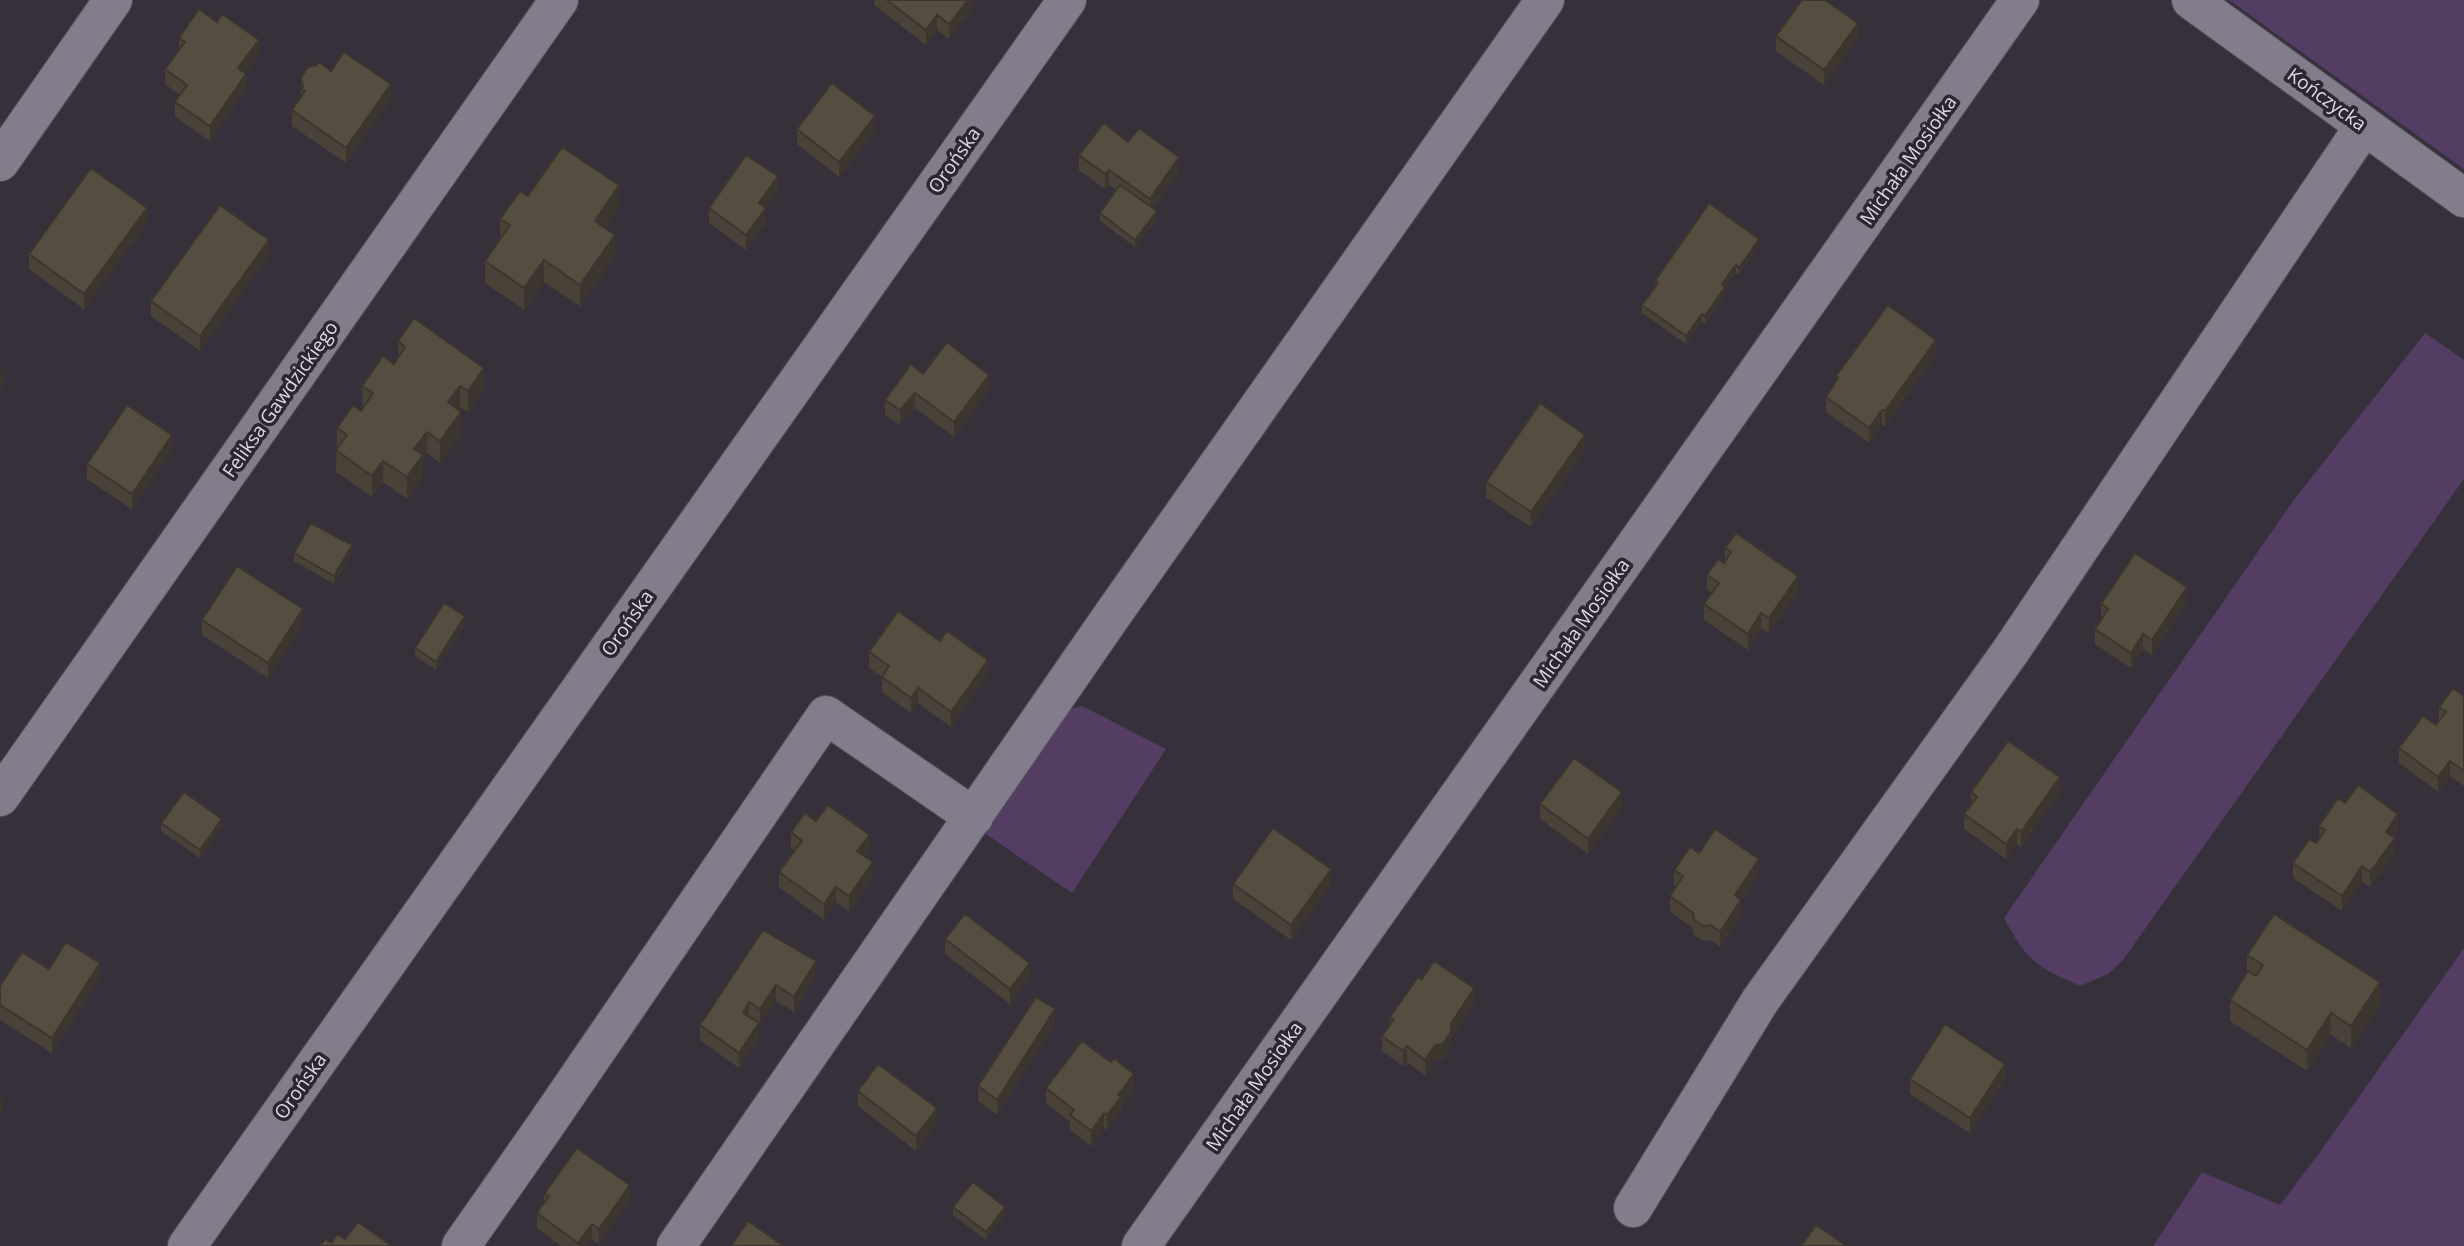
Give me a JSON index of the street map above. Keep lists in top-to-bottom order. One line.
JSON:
{"streets":{"street":["Kończycka","Orońska","Michała Mosiołka","Feliksa Gawdzickiego"]}}
